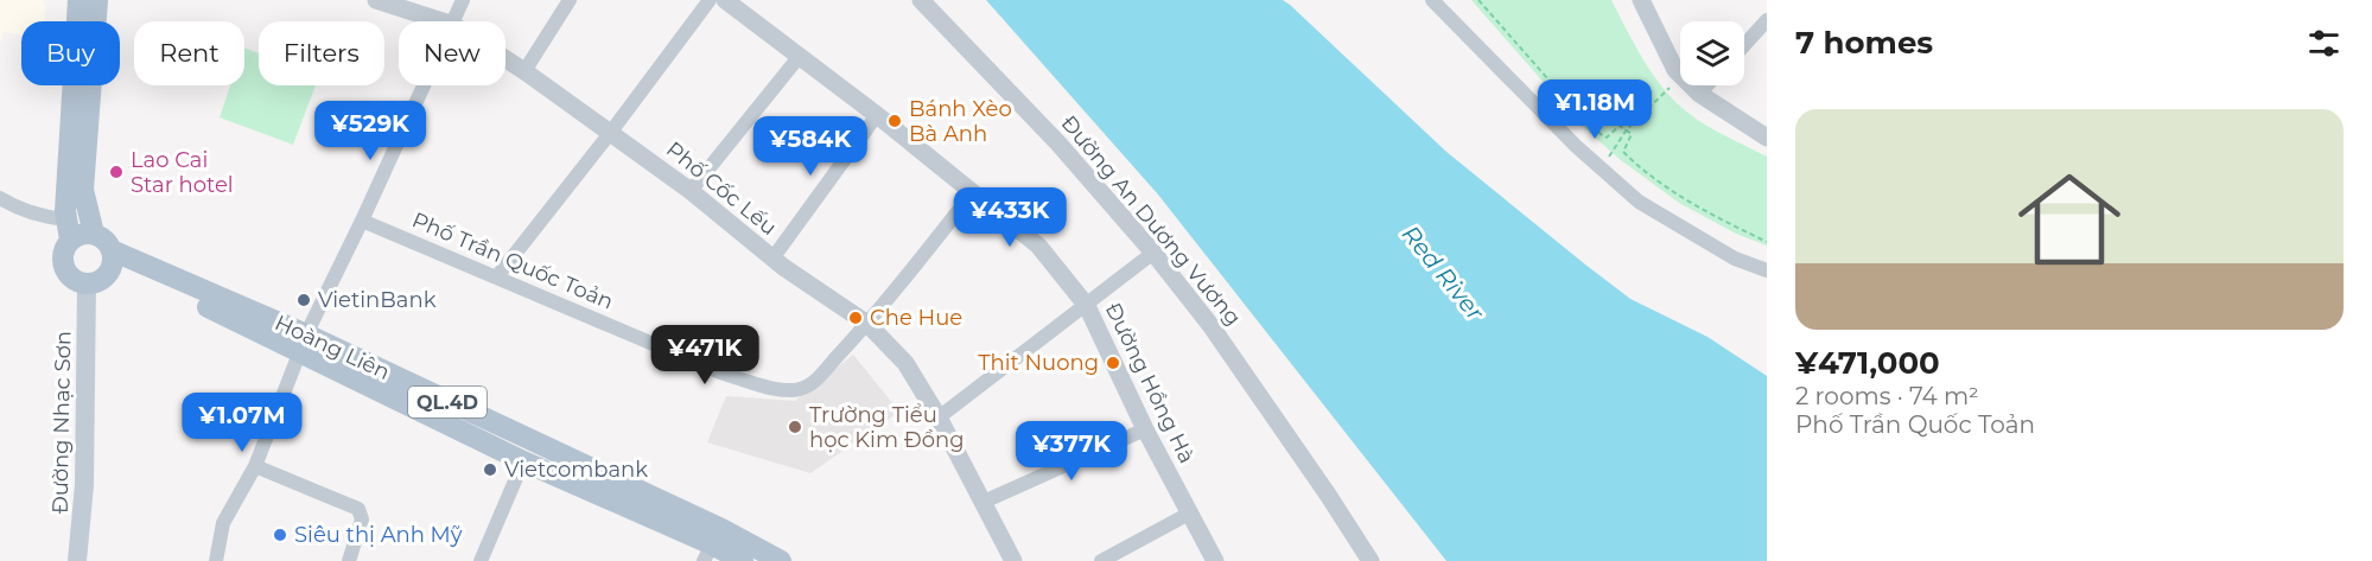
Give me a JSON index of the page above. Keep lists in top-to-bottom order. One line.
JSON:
{"streets":{"main road":["Hoàng Liên","QL.4D","Đường Nhạc Sơn"],"street":["Phố Cốc Lếu","Đường An Dương Vương","Phố Trần Quốc Toản","Đường Hồng Hà"]},"crossings":[["Phố Cốc Lếu","Phố Trần Quốc Toản"],["Phố Trần Quốc Toản","Đường Hồng Hà"],["Hoàng Liên","Đường Nhạc Sơn"]],"water":["Red River"],"places":["Bánh Xèo Bà Anh","Lao Cai Star hotel","VietinBank","Che Hue","Thit Nuong","Trường Tiểu học Kim Đồng","Vietcombank","Siêu thị Anh Mỹ"],"page":{"heading":"7 homes","chip":["Buy","Rent","Filters","New"],"price":["¥1.18M","¥529K","¥584K","¥433K","¥471K","¥1.07M","¥377K"],"list":[{"name":"¥471,000","note":"2 rooms · 74 m² · Phố Trần Quốc Toản"}]}}
